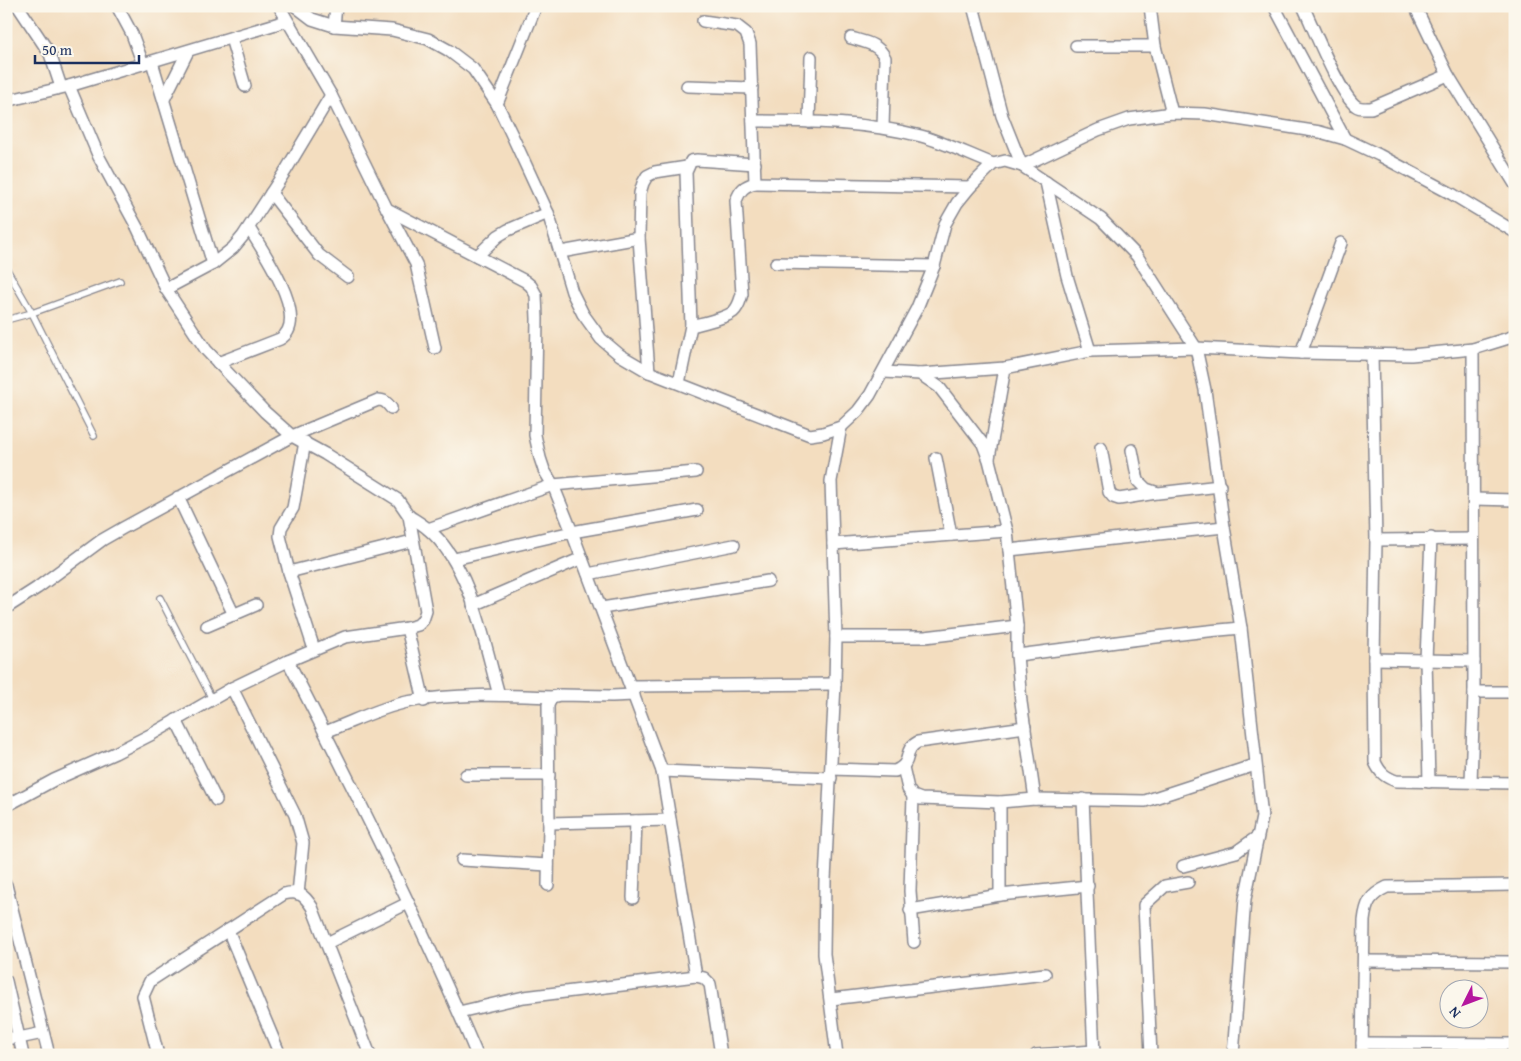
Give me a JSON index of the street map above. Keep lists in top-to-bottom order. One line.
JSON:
{"scale_bar":"50 m","north":"bottom left"}
